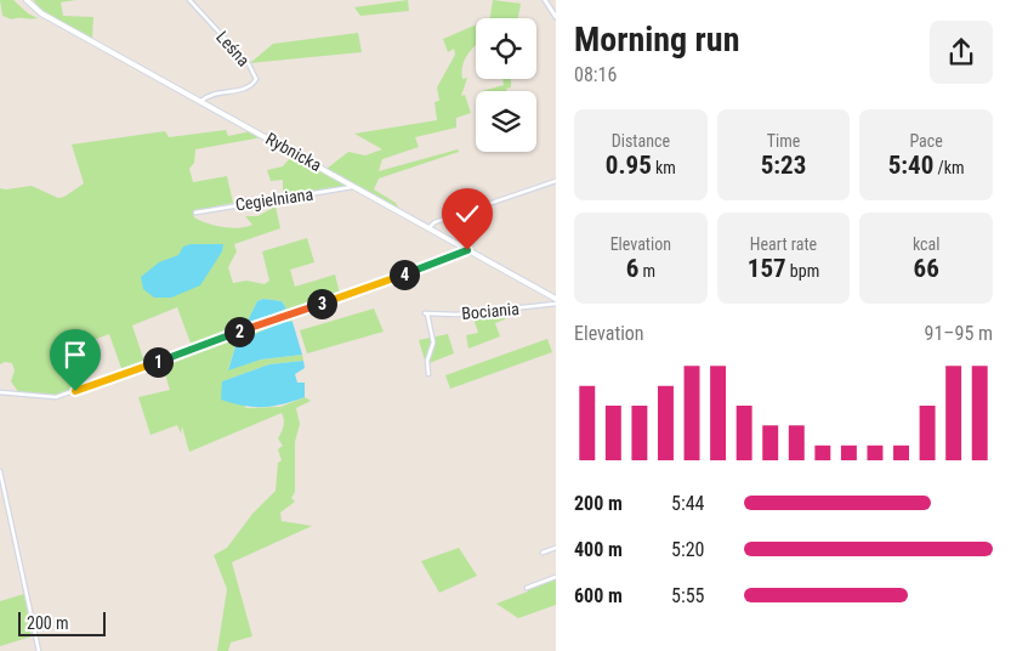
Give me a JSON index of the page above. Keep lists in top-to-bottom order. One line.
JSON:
{"streets":{"main road":["Rybnicka"],"street":["Leśna","Cegielniana","Bociania"]},"crossings":[["Leśna","Rybnicka"],["Rybnicka","Cegielniana"],["Rybnicka","Bociania"]],"scale_bar":"200 m","page":{"heading":["Morning run","08:16"],"stats":[["Distance","0.95 km"],["Time","5:23"],["Pace","5:40 /km"],["Elevation","6 m"],["Heart rate","157 bpm"],["kcal","66"]],"pins":["4","3","2","1"],"chart":["Elevation","91–95 m"],"list":[{"name":"200 m","note":"5:44"},{"name":"400 m","note":"5:20"},{"name":"600 m","note":"5:55"}],"scale":"200 m"}}
